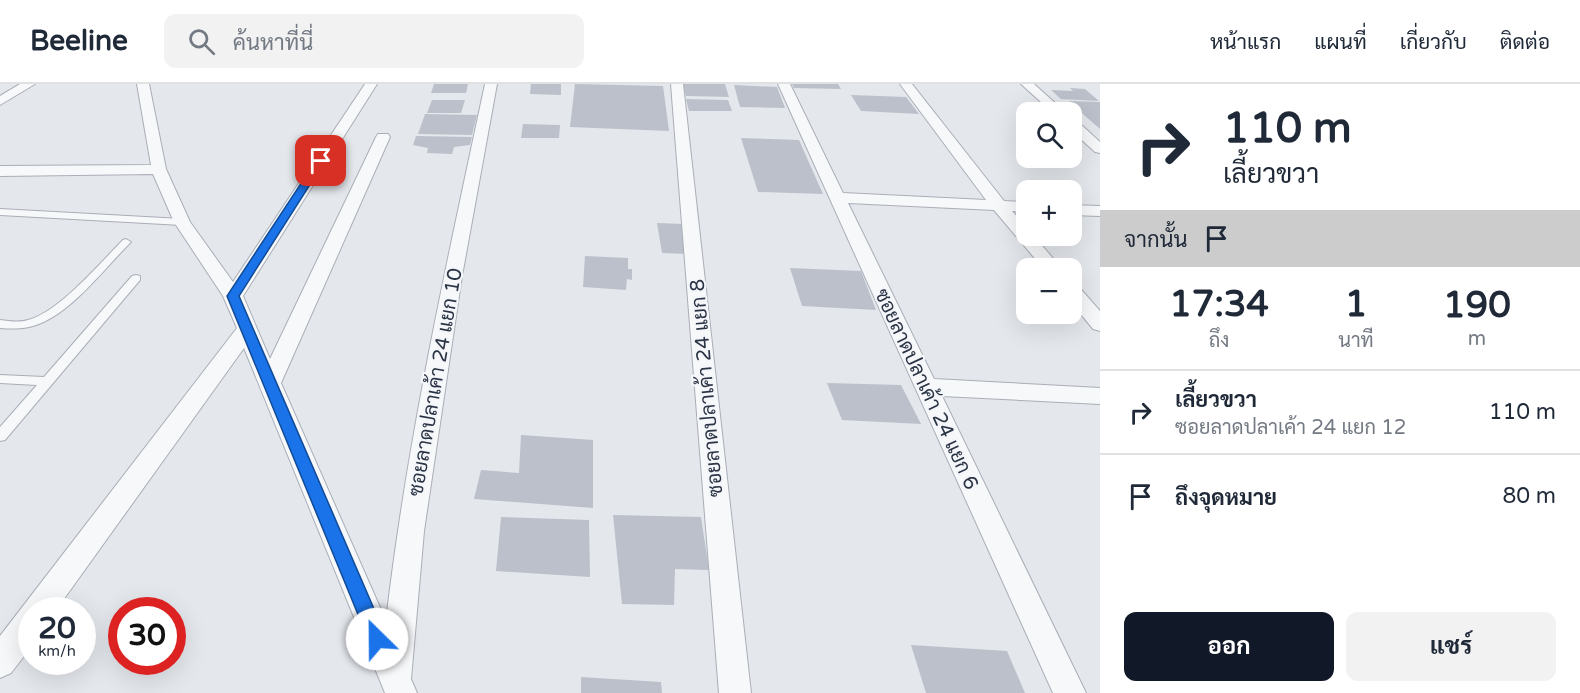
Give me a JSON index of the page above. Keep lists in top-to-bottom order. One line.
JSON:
{"streets":{"street":["ซอยลาดปลาเค้า 24 แยก 10","ซอยลาดปลาเค้า 24 แยก 8","ซอยลาดปลาเค้า 24 แยก 6"]},"page":{"header":"Beeline","search":"ค้นหาที่นี่","nav":["หน้าแรก","แผนที่","เกี่ยวกับ","ติดต่อ"],"turn":["110 m","เลี้ยวขวา"],"map_buttons":["+","−"],"then":"จากนั้น","eta":["17:34","ถึง","1","นาที","190","m"],"list":[{"name":"เลี้ยวขวา","note":"ซอยลาดปลาเค้า 24 แยก 12","value":"110 m"},{"name":"ถึงจุดหมาย","value":"80 m"}],"speed":"20 km/h","limit":"30","buttons":["ออก","แชร์"]}}
